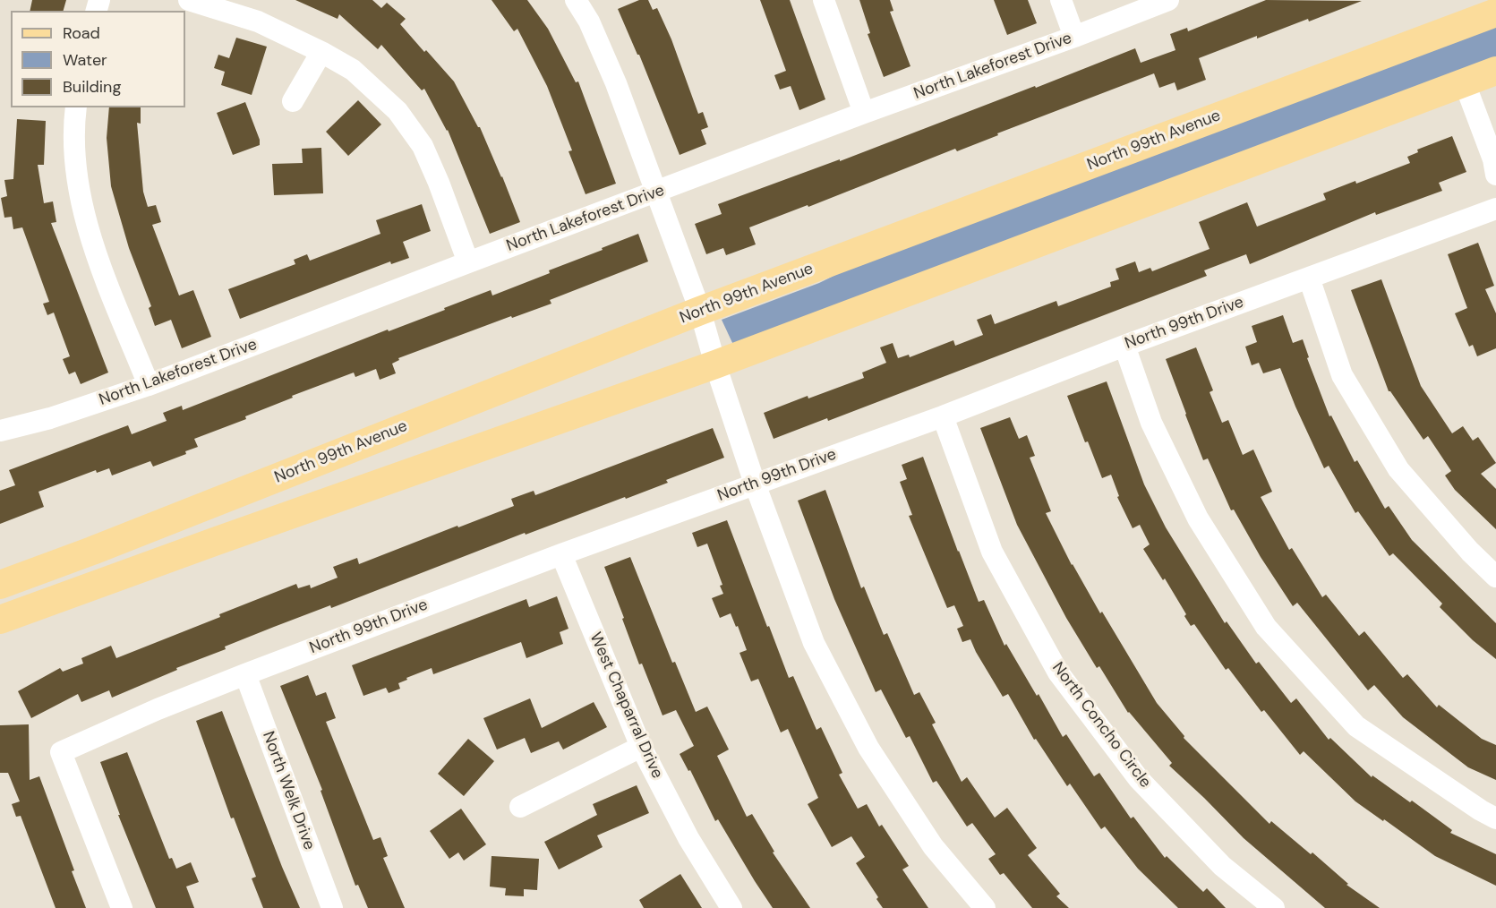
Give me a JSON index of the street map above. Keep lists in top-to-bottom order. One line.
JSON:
{"streets":{"main road":["North 99th Avenue"],"street":["North Lakeforest Drive","North 99th Drive","West Chaparral Drive","North Concho Circle","North Welk Drive"]},"crossings":[["North 99th Drive","West Chaparral Drive"],["North 99th Drive","North Concho Circle"],["North 99th Drive","North Welk Drive"]],"legend":["Road","Water","Building"]}
